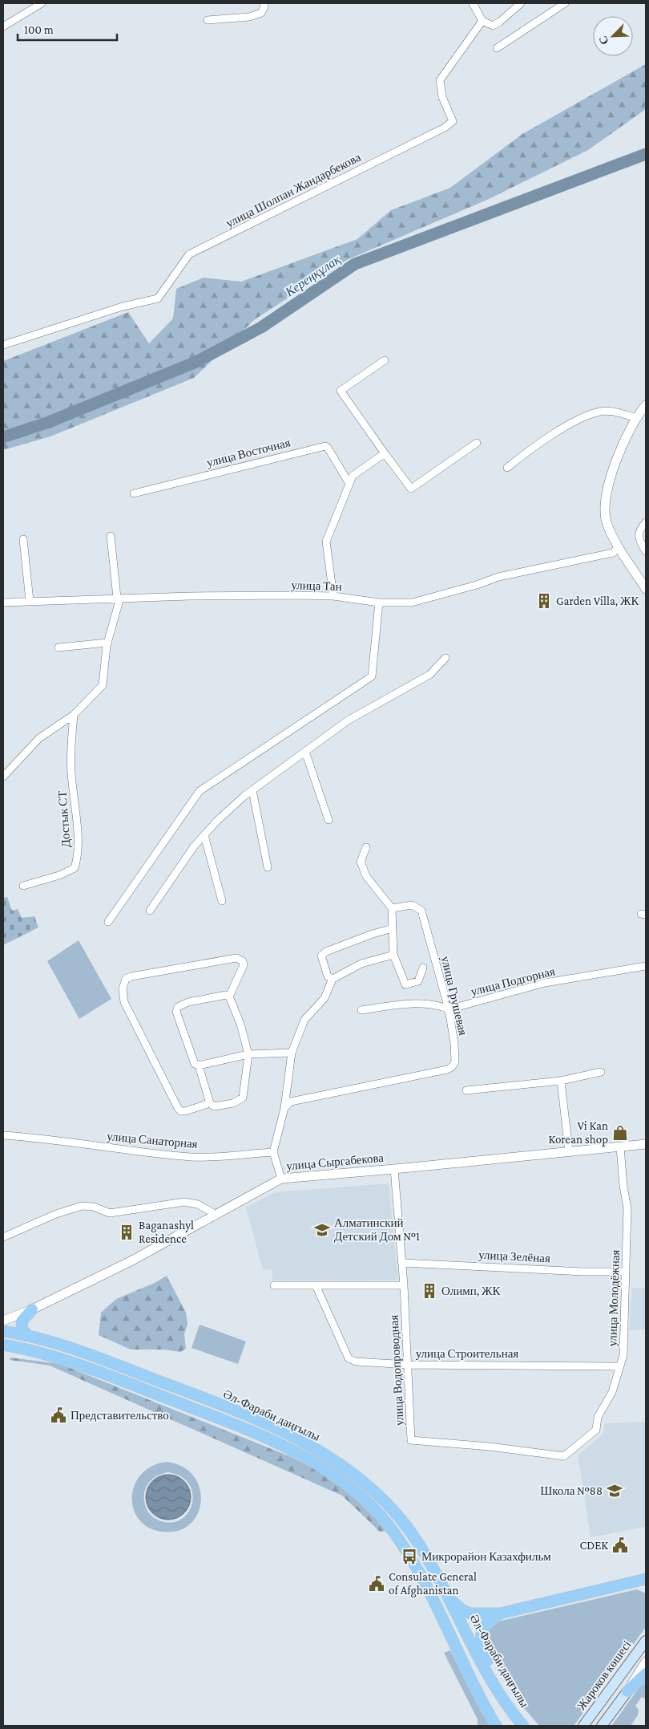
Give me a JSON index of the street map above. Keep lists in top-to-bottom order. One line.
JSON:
{"streets":{"main road":["Әл-Фараби даңғылы","Жароков көшесі"],"street":["улица Шолпан Жандарбекова","улица Восточная","улица Тан","Достык СТ","улица Подгорная","улица Грушевая","улица Санаторная","улица Сыргабекова","улица Зелёная","улица Молодёжная","улица Строительная","улица Водопроводная"]},"crossings":[["улица Подгорная","улица Грушевая"],["улица Сыргабекова","улица Молодёжная"],["улица Сыргабекова","улица Водопроводная"],["улица Зелёная","улица Молодёжная"],["улица Зелёная","улица Водопроводная"],["улица Молодёжная","улица Строительная"],["улица Молодёжная","улица Водопроводная"],["улица Строительная","улица Водопроводная"]],"water":["Кереңқұлақ"],"places":{"building":["Garden Villa, ЖК","Baganashyl Residence","Олимп, ЖК"],"shop":["Vi Kan Korean shop"],"school or university":["Алматинский Детский Дом №1","Школа №88"],"public building":["Представительство","CDEK","Consulate General of Afghanistan"],"bus stop":["Микрорайон Казахфильм"]},"scale_bar":"100 m","north":"bottom left"}
